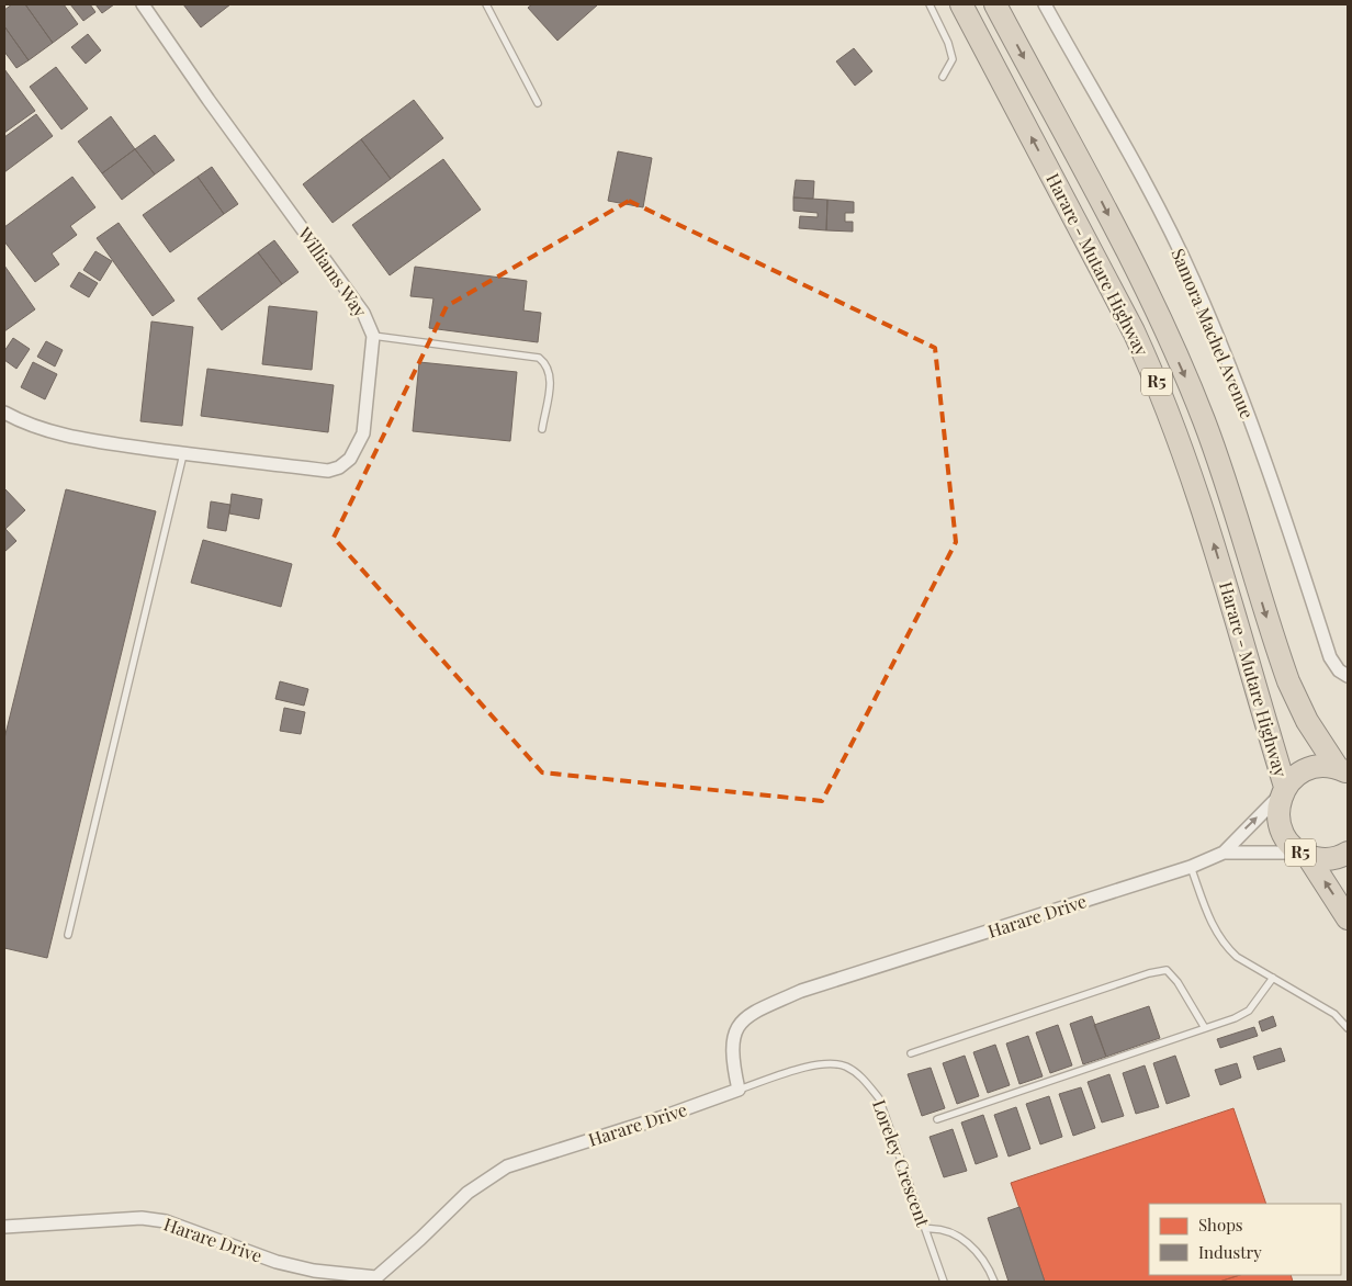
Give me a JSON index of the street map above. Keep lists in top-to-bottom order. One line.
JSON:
{"streets":{"highway":["Harare - Mutare Highway","R5"],"street":["Williams Way","Samora Machel Avenue","Harare Drive"],"lane":["Loreley Crescent"]},"crossings":[["Harare - Mutare Highway","R5"],["Harare - Mutare Highway","Harare Drive"],["R5","Harare Drive"],["Harare Drive","Loreley Crescent"]],"legend":["Shops","Industry"]}
